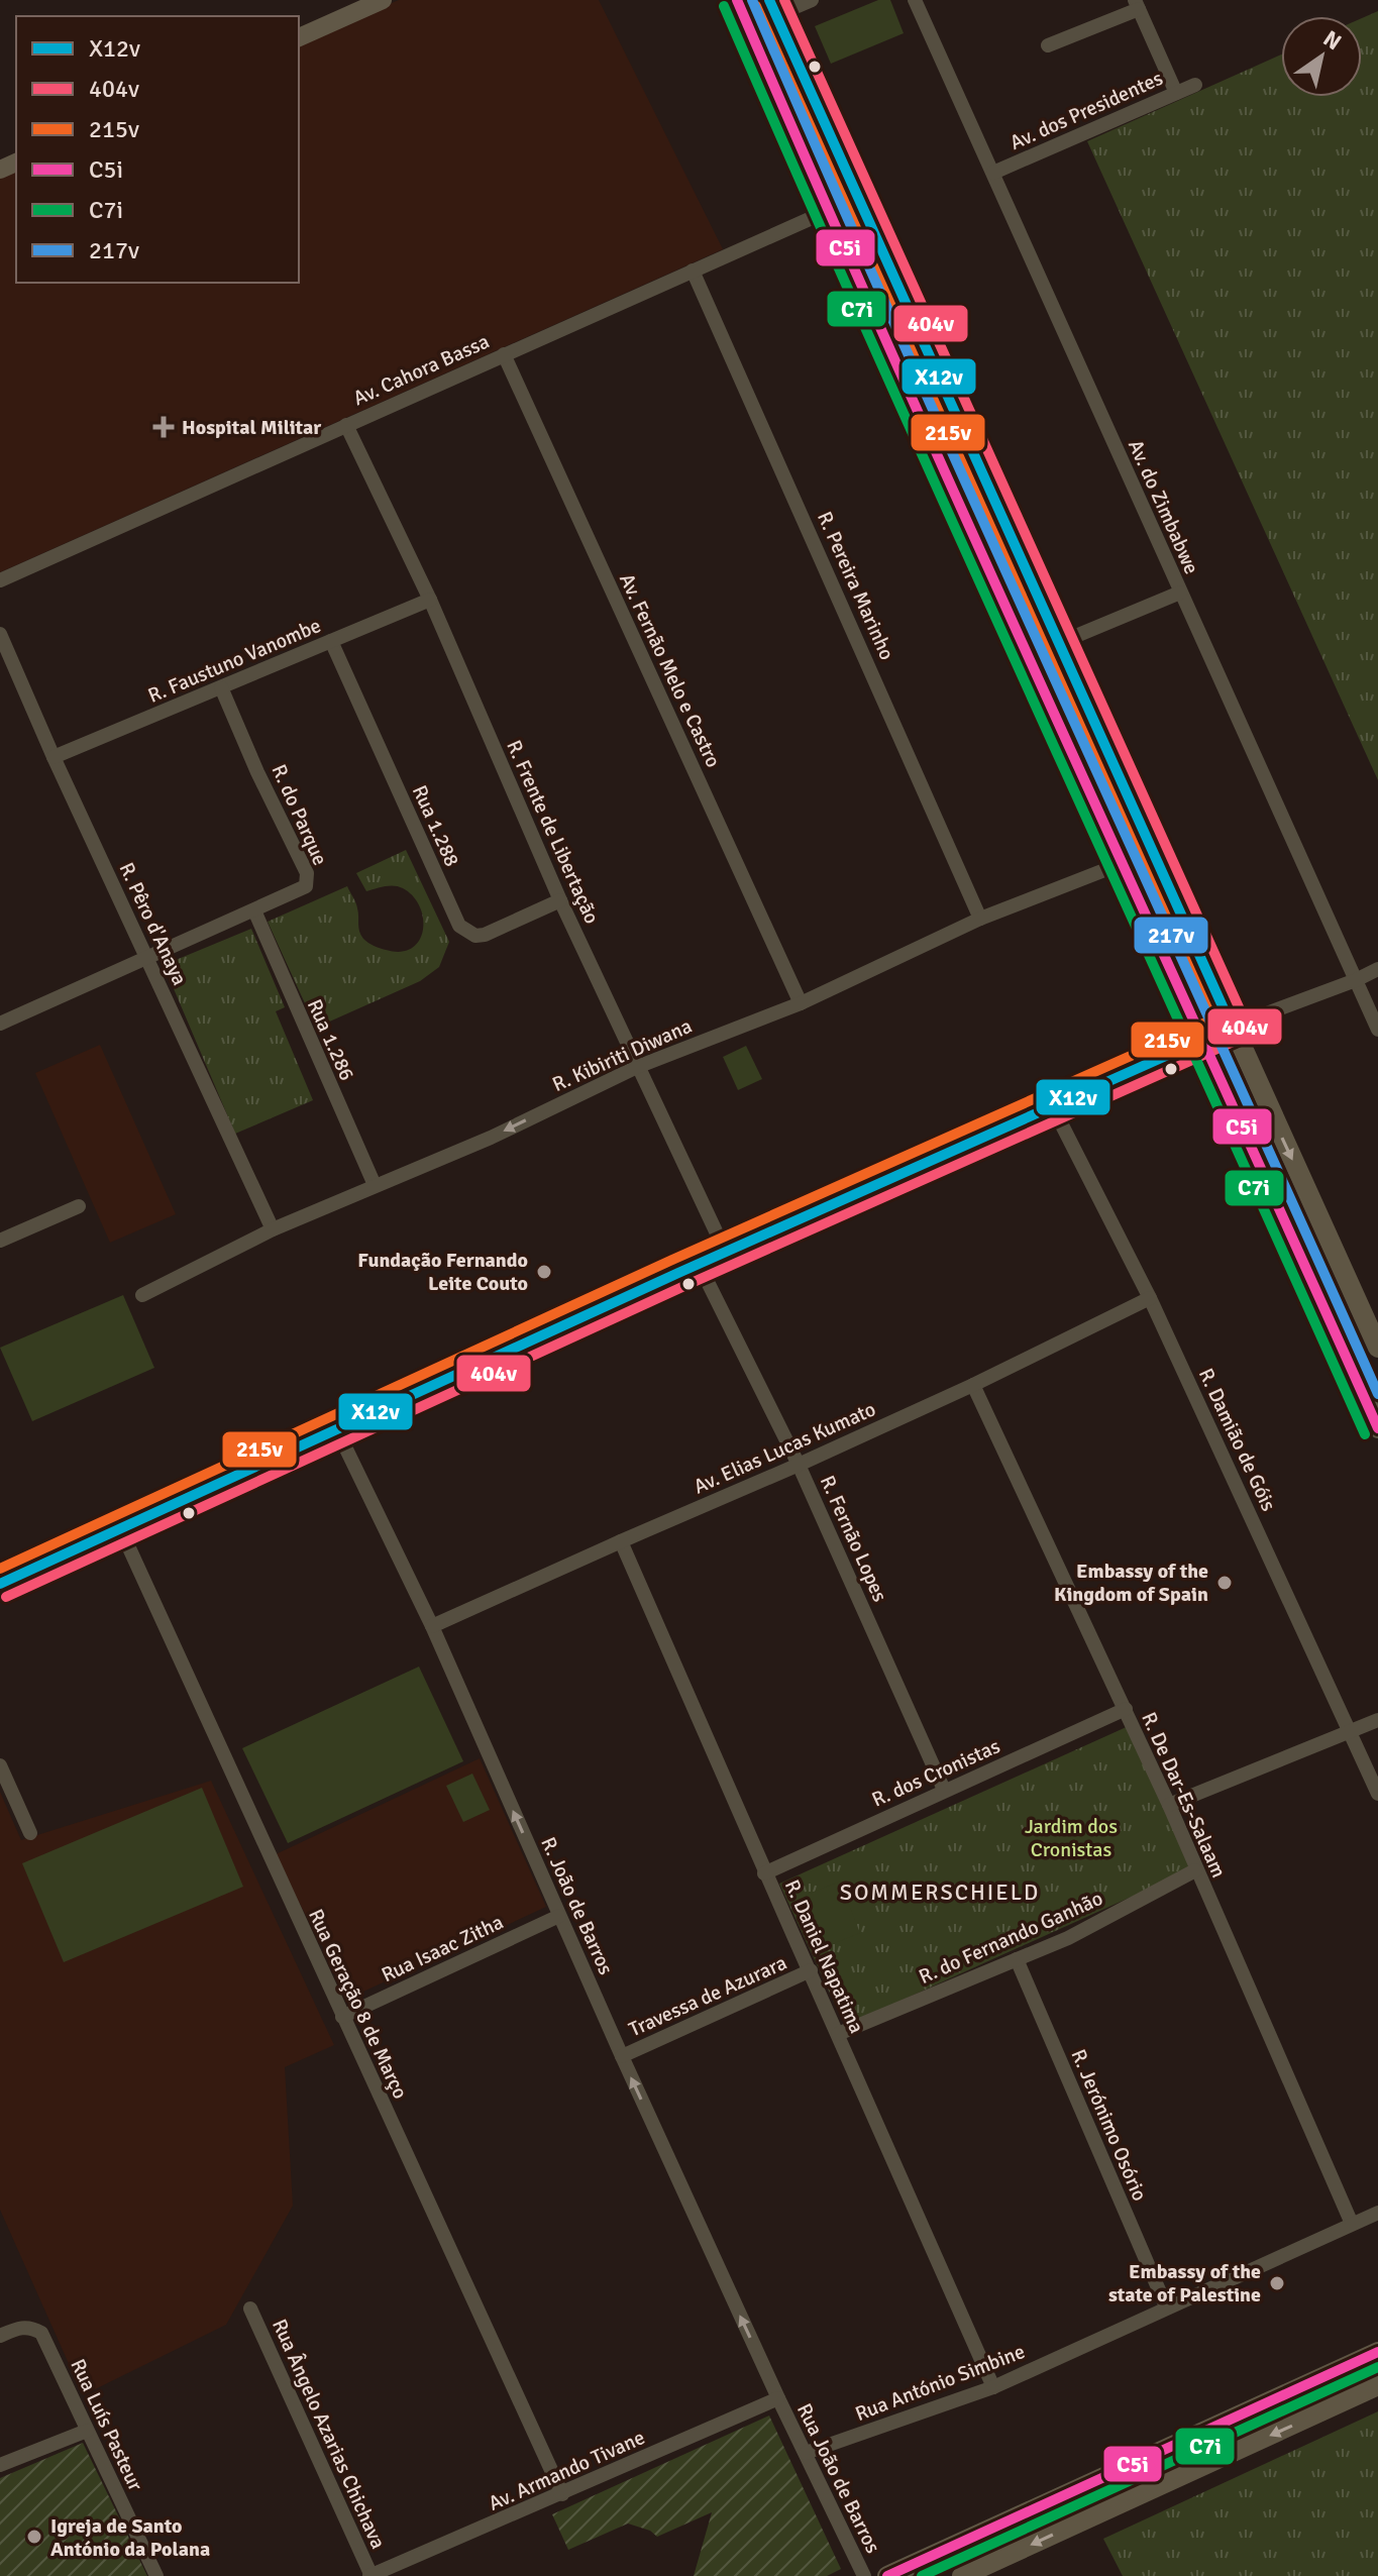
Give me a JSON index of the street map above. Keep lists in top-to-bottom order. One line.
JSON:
{"streets":{"street":["Av. dos Presidentes","Av. Cahora Bassa","Av. do Zimbabwe","R. Pereira Marinho","R. Faustuno Vanombe","Av. Fernão Melo e Castro","R. do Parque","Rua 1.288","R. Frente de Libertação","R. Pêro d'Anaya","Rua 1.286","R. Kibiriti Diwana","R. Damião de Góis","Av. Elias Lucas Kumato","R. Fernão Lopes","R. dos Cronistas","R. De Dar-Es-Salaam","R. João de Barros","R. do Fernando Ganhão","Rua Isaac Zitha","R. Daniel Napatima","Travessa de Azurara","Rua Geração 8 de Março","R. Jerónimo Osório","Rua António Simbine","Rua Luís Pasteur","Rua Ângelo Azarias Chichava","Av. Armando Tivane","Rua João de Barros"]},"crossings":[["Av. dos Presidentes","Av. do Zimbabwe"],["Av. Cahora Bassa","R. Pereira Marinho"],["Av. Cahora Bassa","Av. Fernão Melo e Castro"],["Av. Cahora Bassa","R. Frente de Libertação"],["R. Pereira Marinho","R. Kibiriti Diwana"],["R. Faustuno Vanombe","R. do Parque"],["R. Faustuno Vanombe","Rua 1.288"],["R. Faustuno Vanombe","R. Frente de Libertação"],["R. Faustuno Vanombe","R. Pêro d'Anaya"],["Av. Fernão Melo e Castro","R. Kibiriti Diwana"],["R. do Parque","R. Pêro d'Anaya"],["R. do Parque","Rua 1.286"],["Rua 1.288","R. Frente de Libertação"],["R. Frente de Libertação","R. Kibiriti Diwana"],["R. Pêro d'Anaya","R. Kibiriti Diwana"],["Rua 1.286","R. Kibiriti Diwana"],["R. Damião de Góis","Av. Elias Lucas Kumato"],["Av. Elias Lucas Kumato","R. Fernão Lopes"],["Av. Elias Lucas Kumato","R. De Dar-Es-Salaam"],["Av. Elias Lucas Kumato","R. João de Barros"],["Av. Elias Lucas Kumato","R. Daniel Napatima"],["R. Fernão Lopes","R. dos Cronistas"],["R. dos Cronistas","R. De Dar-Es-Salaam"],["R. dos Cronistas","R. Daniel Napatima"],["R. De Dar-Es-Salaam","R. do Fernando Ganhão"],["R. De Dar-Es-Salaam","Rua António Simbine"],["R. João de Barros","Rua Isaac Zitha"],["R. João de Barros","Travessa de Azurara"],["R. João de Barros","Av. Armando Tivane"],["R. João de Barros","Rua João de Barros"],["R. do Fernando Ganhão","R. Daniel Napatima"],["R. do Fernando Ganhão","R. Jerónimo Osório"],["Rua Isaac Zitha","Rua Geração 8 de Março"],["R. Daniel Napatima","Travessa de Azurara"],["R. Daniel Napatima","Rua António Simbine"],["Rua Geração 8 de Março","Av. Armando Tivane"],["R. Jerónimo Osório","Rua António Simbine"],["Rua António Simbine","Rua João de Barros"],["Rua Ângelo Azarias Chichava","Av. Armando Tivane"],["Av. Armando Tivane","Rua João de Barros"]],"one_way":["R. João de Barros"],"districts":["SOMMERSCHIELD"],"parks":["Jardim dos Cronistas"],"places":{"health":["Hospital Militar"],"other":["Fundação Fernando Leite Couto","Embassy of the Kingdom of Spain","Embassy of the state of Palestine","Igreja de Santo António da Polana"]},"lines":["transit line X12v","transit line 404v","transit line C5i","transit line 217v","transit line 215v","transit line C7i"],"legend":["X12v","404v","215v","C5i","C7i","217v"],"north":"top right"}
